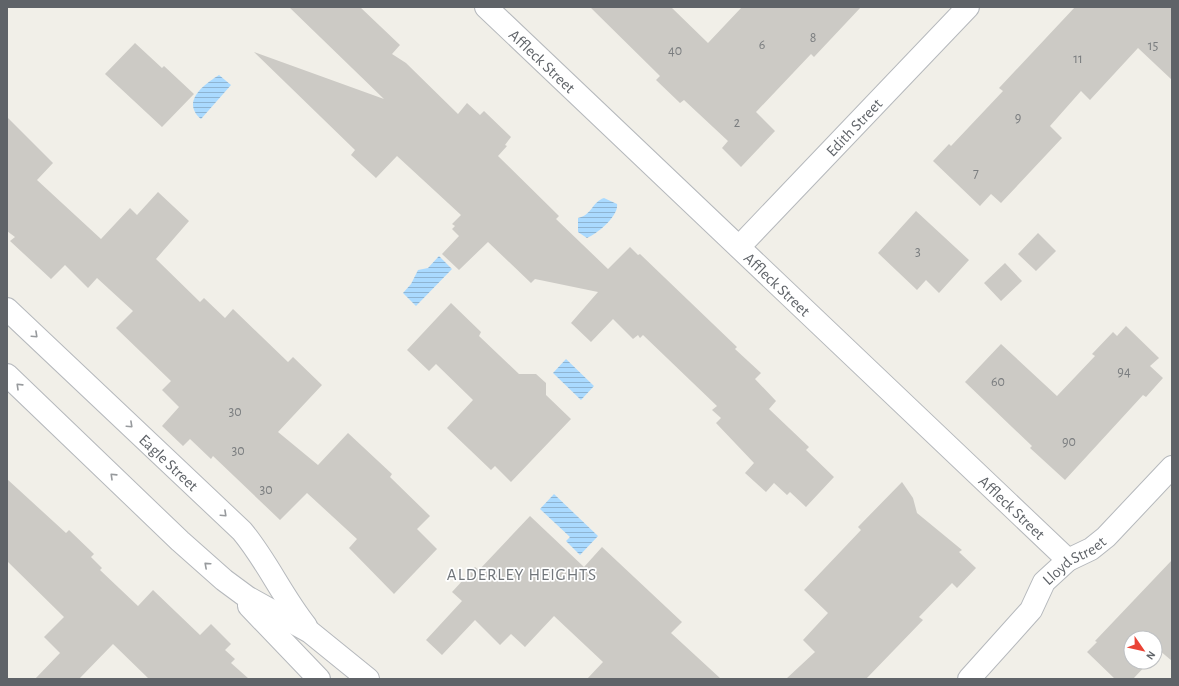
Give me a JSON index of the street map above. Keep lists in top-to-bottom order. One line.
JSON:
{"streets":{"street":["Affleck Street","Edith Street","Eagle Street","Lloyd Street"]},"crossings":[["Affleck Street","Edith Street"],["Affleck Street","Lloyd Street"]],"districts":["ALDERLEY HEIGHTS"],"house_numbers":["8","6","15","40","11","9","2","7","3","94","60","30","90","30","30"],"north":"bottom right"}
